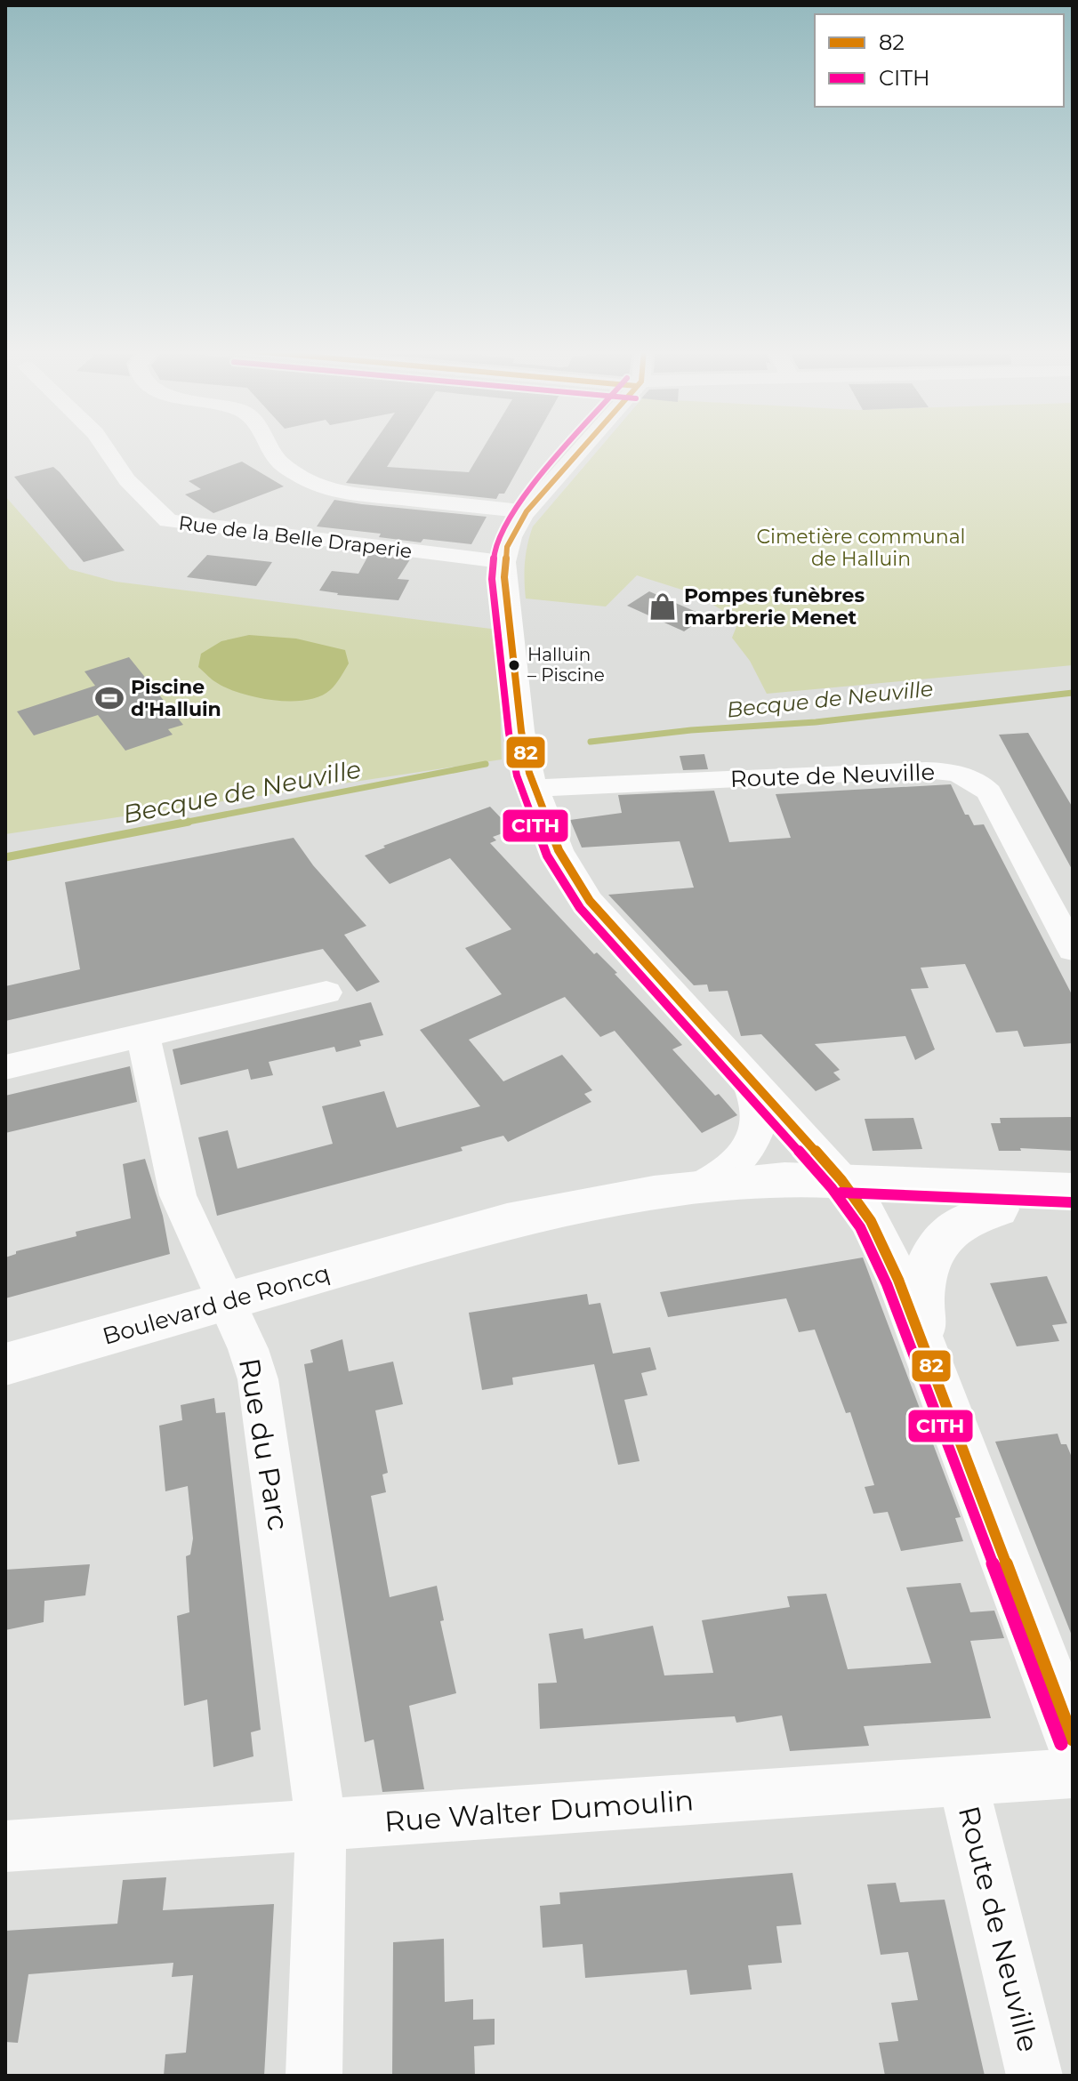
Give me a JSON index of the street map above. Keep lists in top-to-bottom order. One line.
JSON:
{"streets":{"main road":["Boulevard de Roncq"],"street":["Rue de la Belle Draperie","Route de Neuville","Rue du Parc","Rue Walter Dumoulin"]},"crossings":[["Route de Neuville","Rue Walter Dumoulin"],["Boulevard de Roncq","Rue du Parc"],["Rue du Parc","Rue Walter Dumoulin"]],"water":["Becque de Neuville"],"parks":["Cimetière communal de Halluin"],"places":{"shop":["Pompes funèbres marbrerie Menet"],"other":["Halluin – Piscine"],"sports":["Piscine d'Halluin"]},"lines":["transit line 82","transit line CITH"],"legend":["82","CITH"]}
